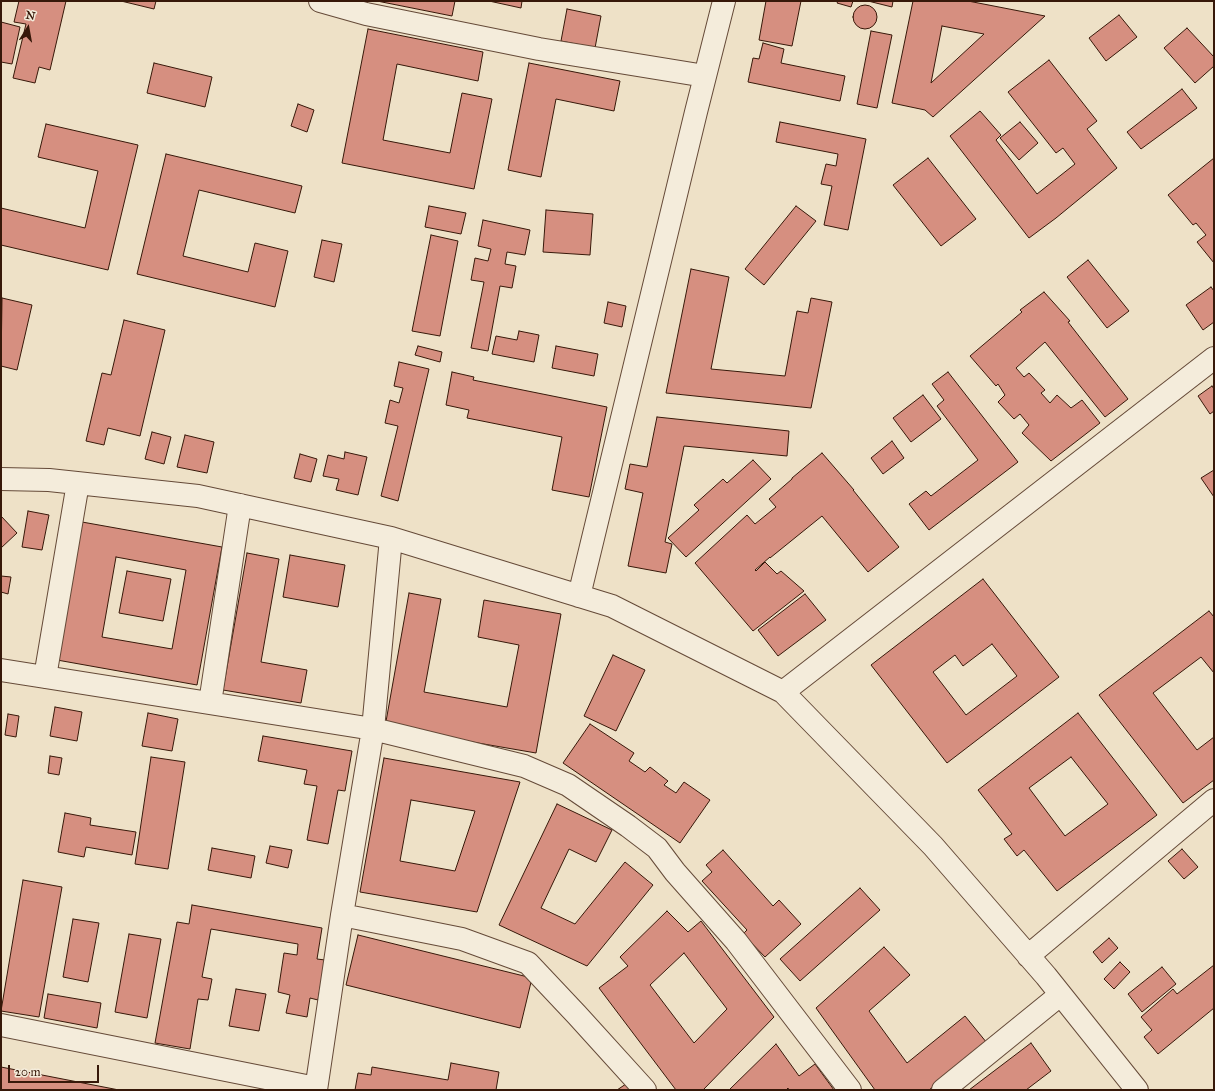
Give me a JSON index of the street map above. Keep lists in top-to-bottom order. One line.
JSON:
{"scale_bar":"20 m","north":"top"}
